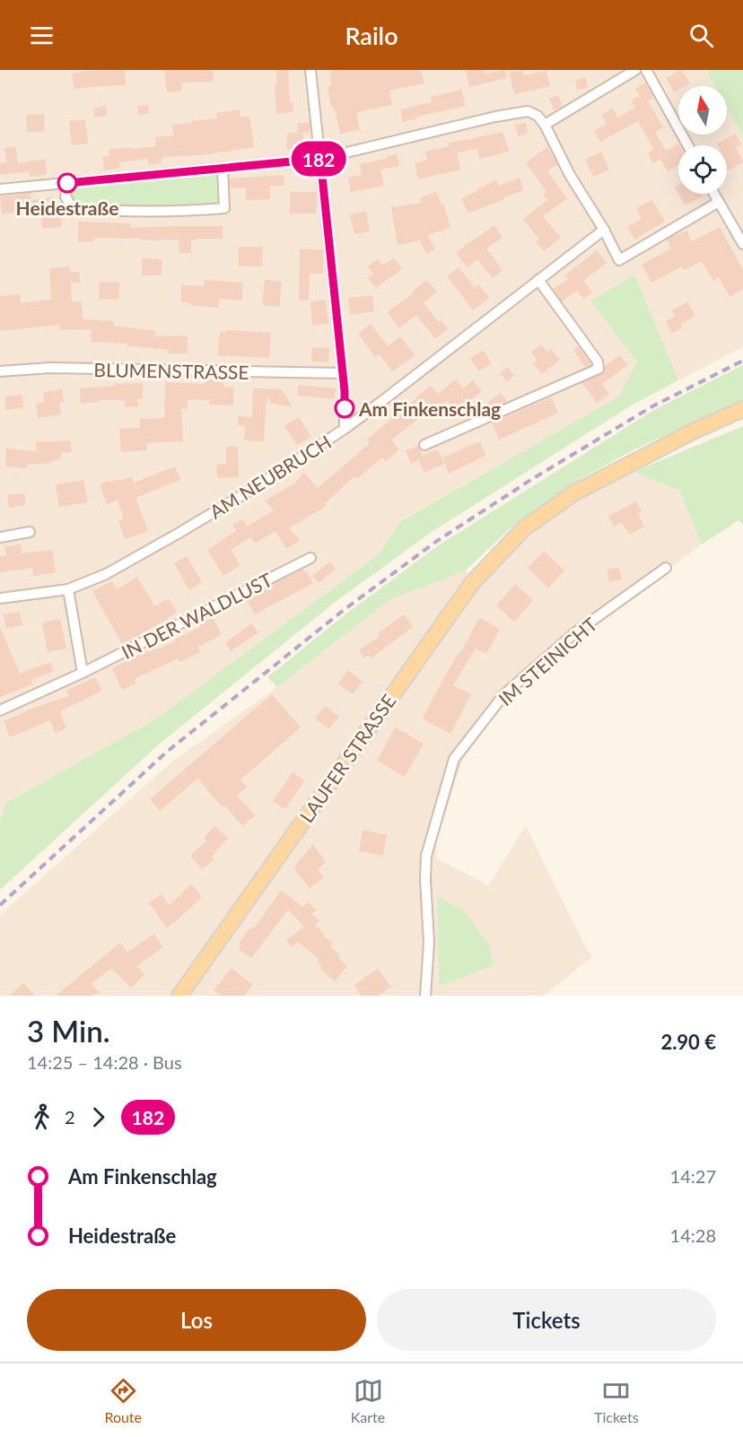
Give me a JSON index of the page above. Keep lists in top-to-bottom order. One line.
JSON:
{"streets":{"main road":["LAUFER STRASSE"],"street":["BLUMENSTRASSE","AM NEUBRUCH","IN DER WALDLUST","IM STEINICHT"]},"places":["Heidestraße","Am Finkenschlag"],"lines":["bus line 182"],"north":"top","page":{"header":"Railo","on_map":"182","heading":["3 Min.","14:25 – 14:28 · Bus","2.90 €"],"legs":["2","182"],"list":[{"name":"Am Finkenschlag","value":"14:27"},{"name":"Heidestraße","value":"14:28"}],"buttons":["Los","Tickets"],"tabs":["Route","Karte","Tickets"]}}
